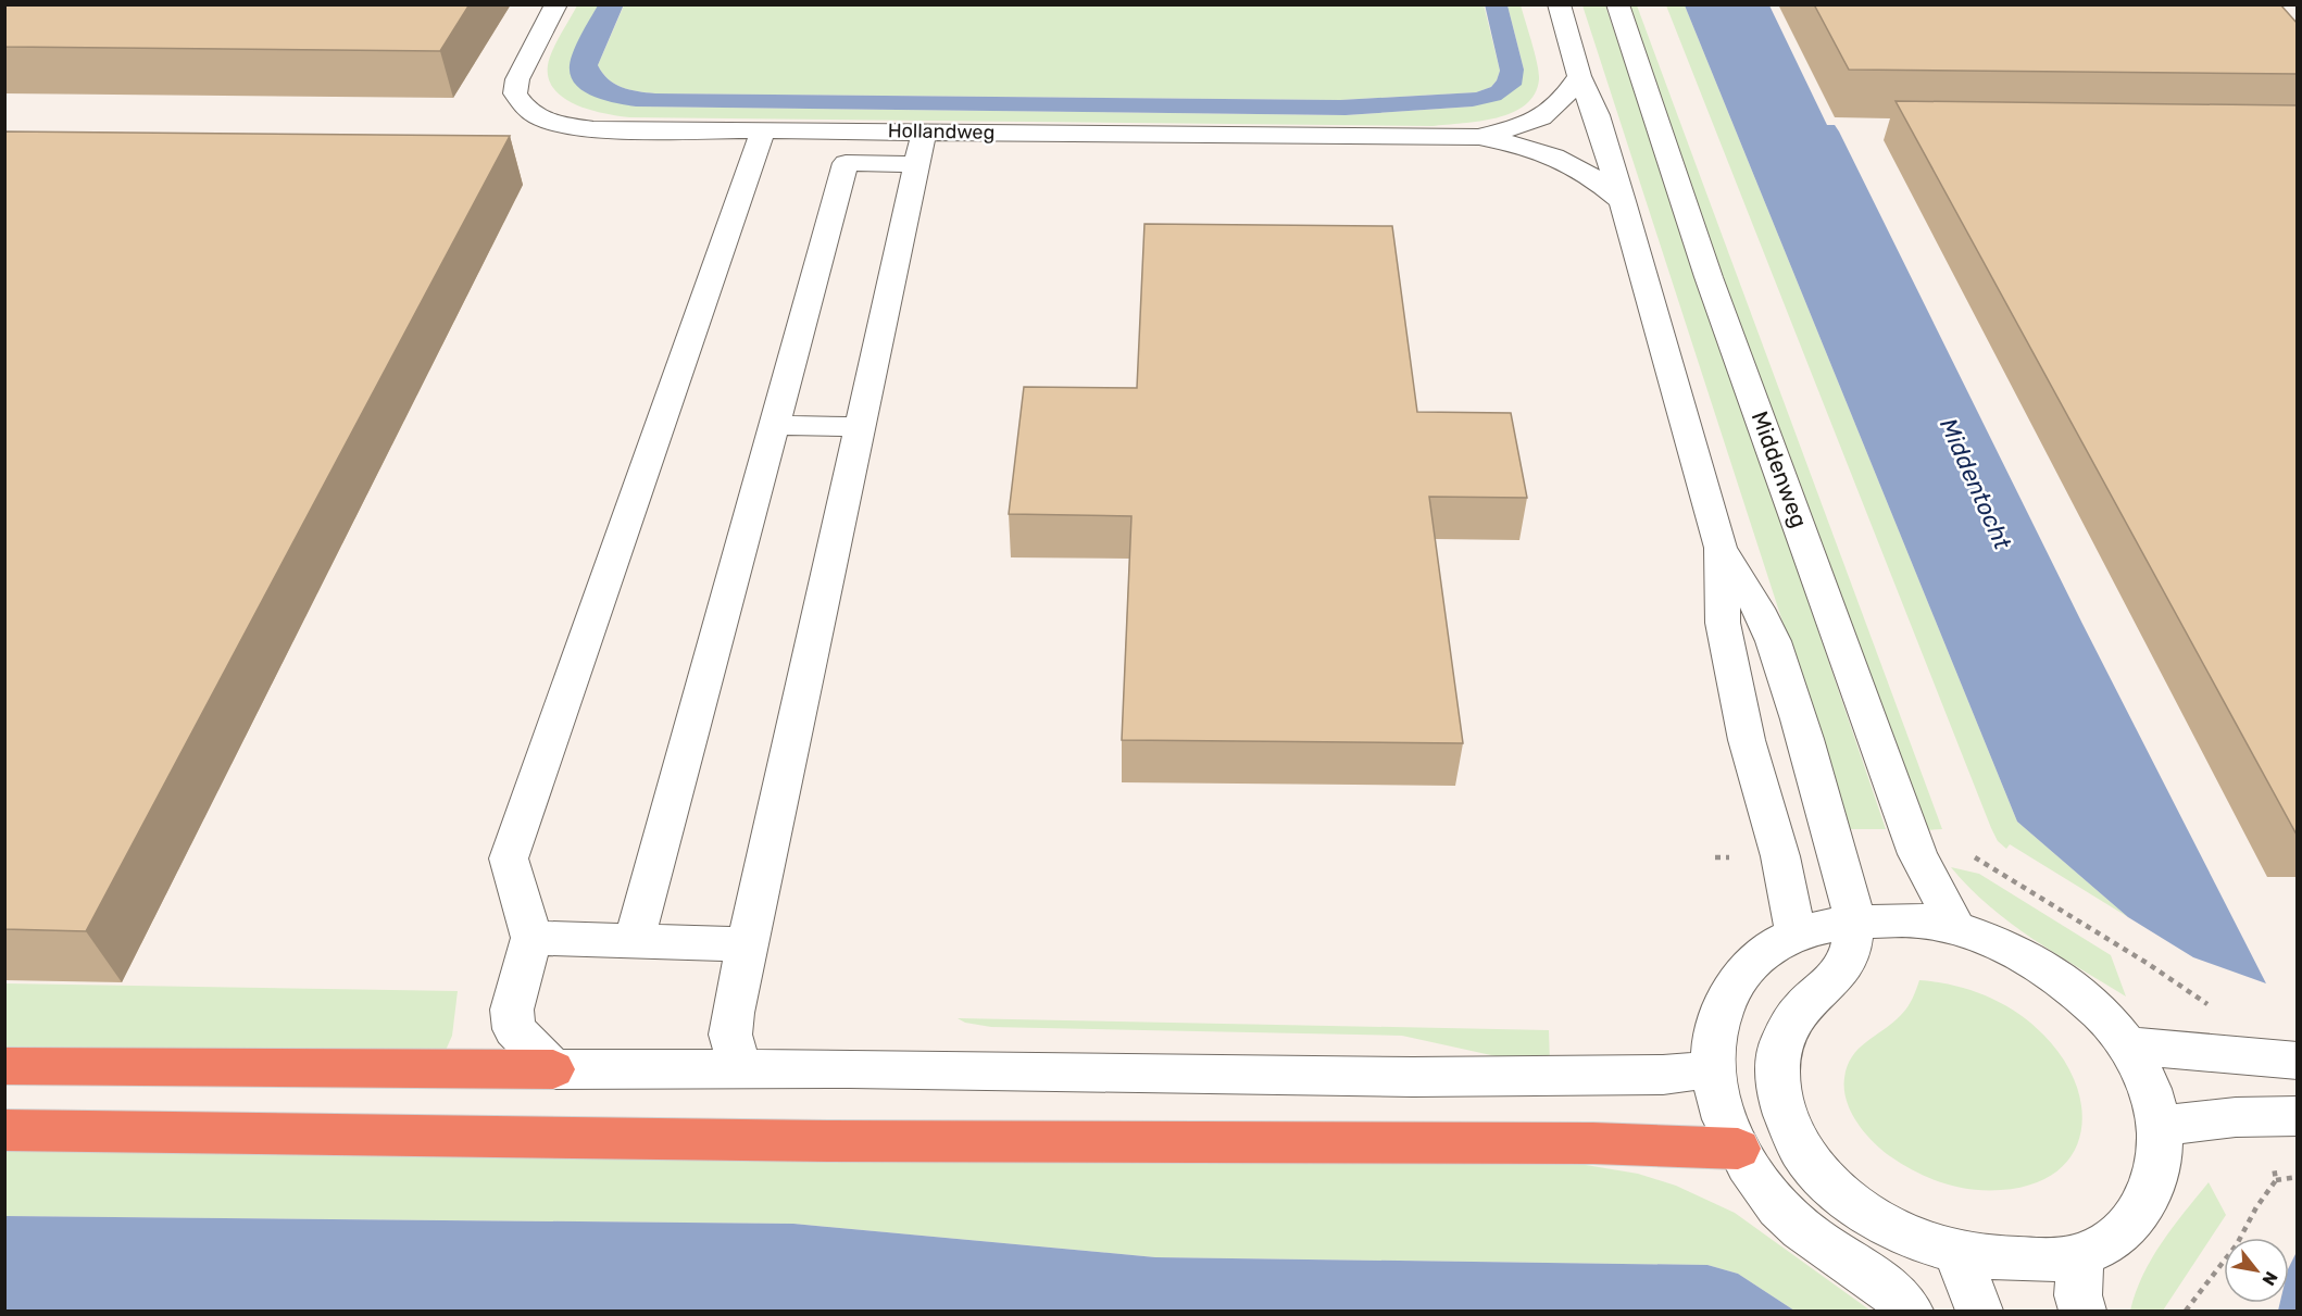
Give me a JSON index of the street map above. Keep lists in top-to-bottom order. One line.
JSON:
{"streets":{"street":["Hollandweg","Middenweg"]},"water":["Middentocht"],"north":"bottom right"}
